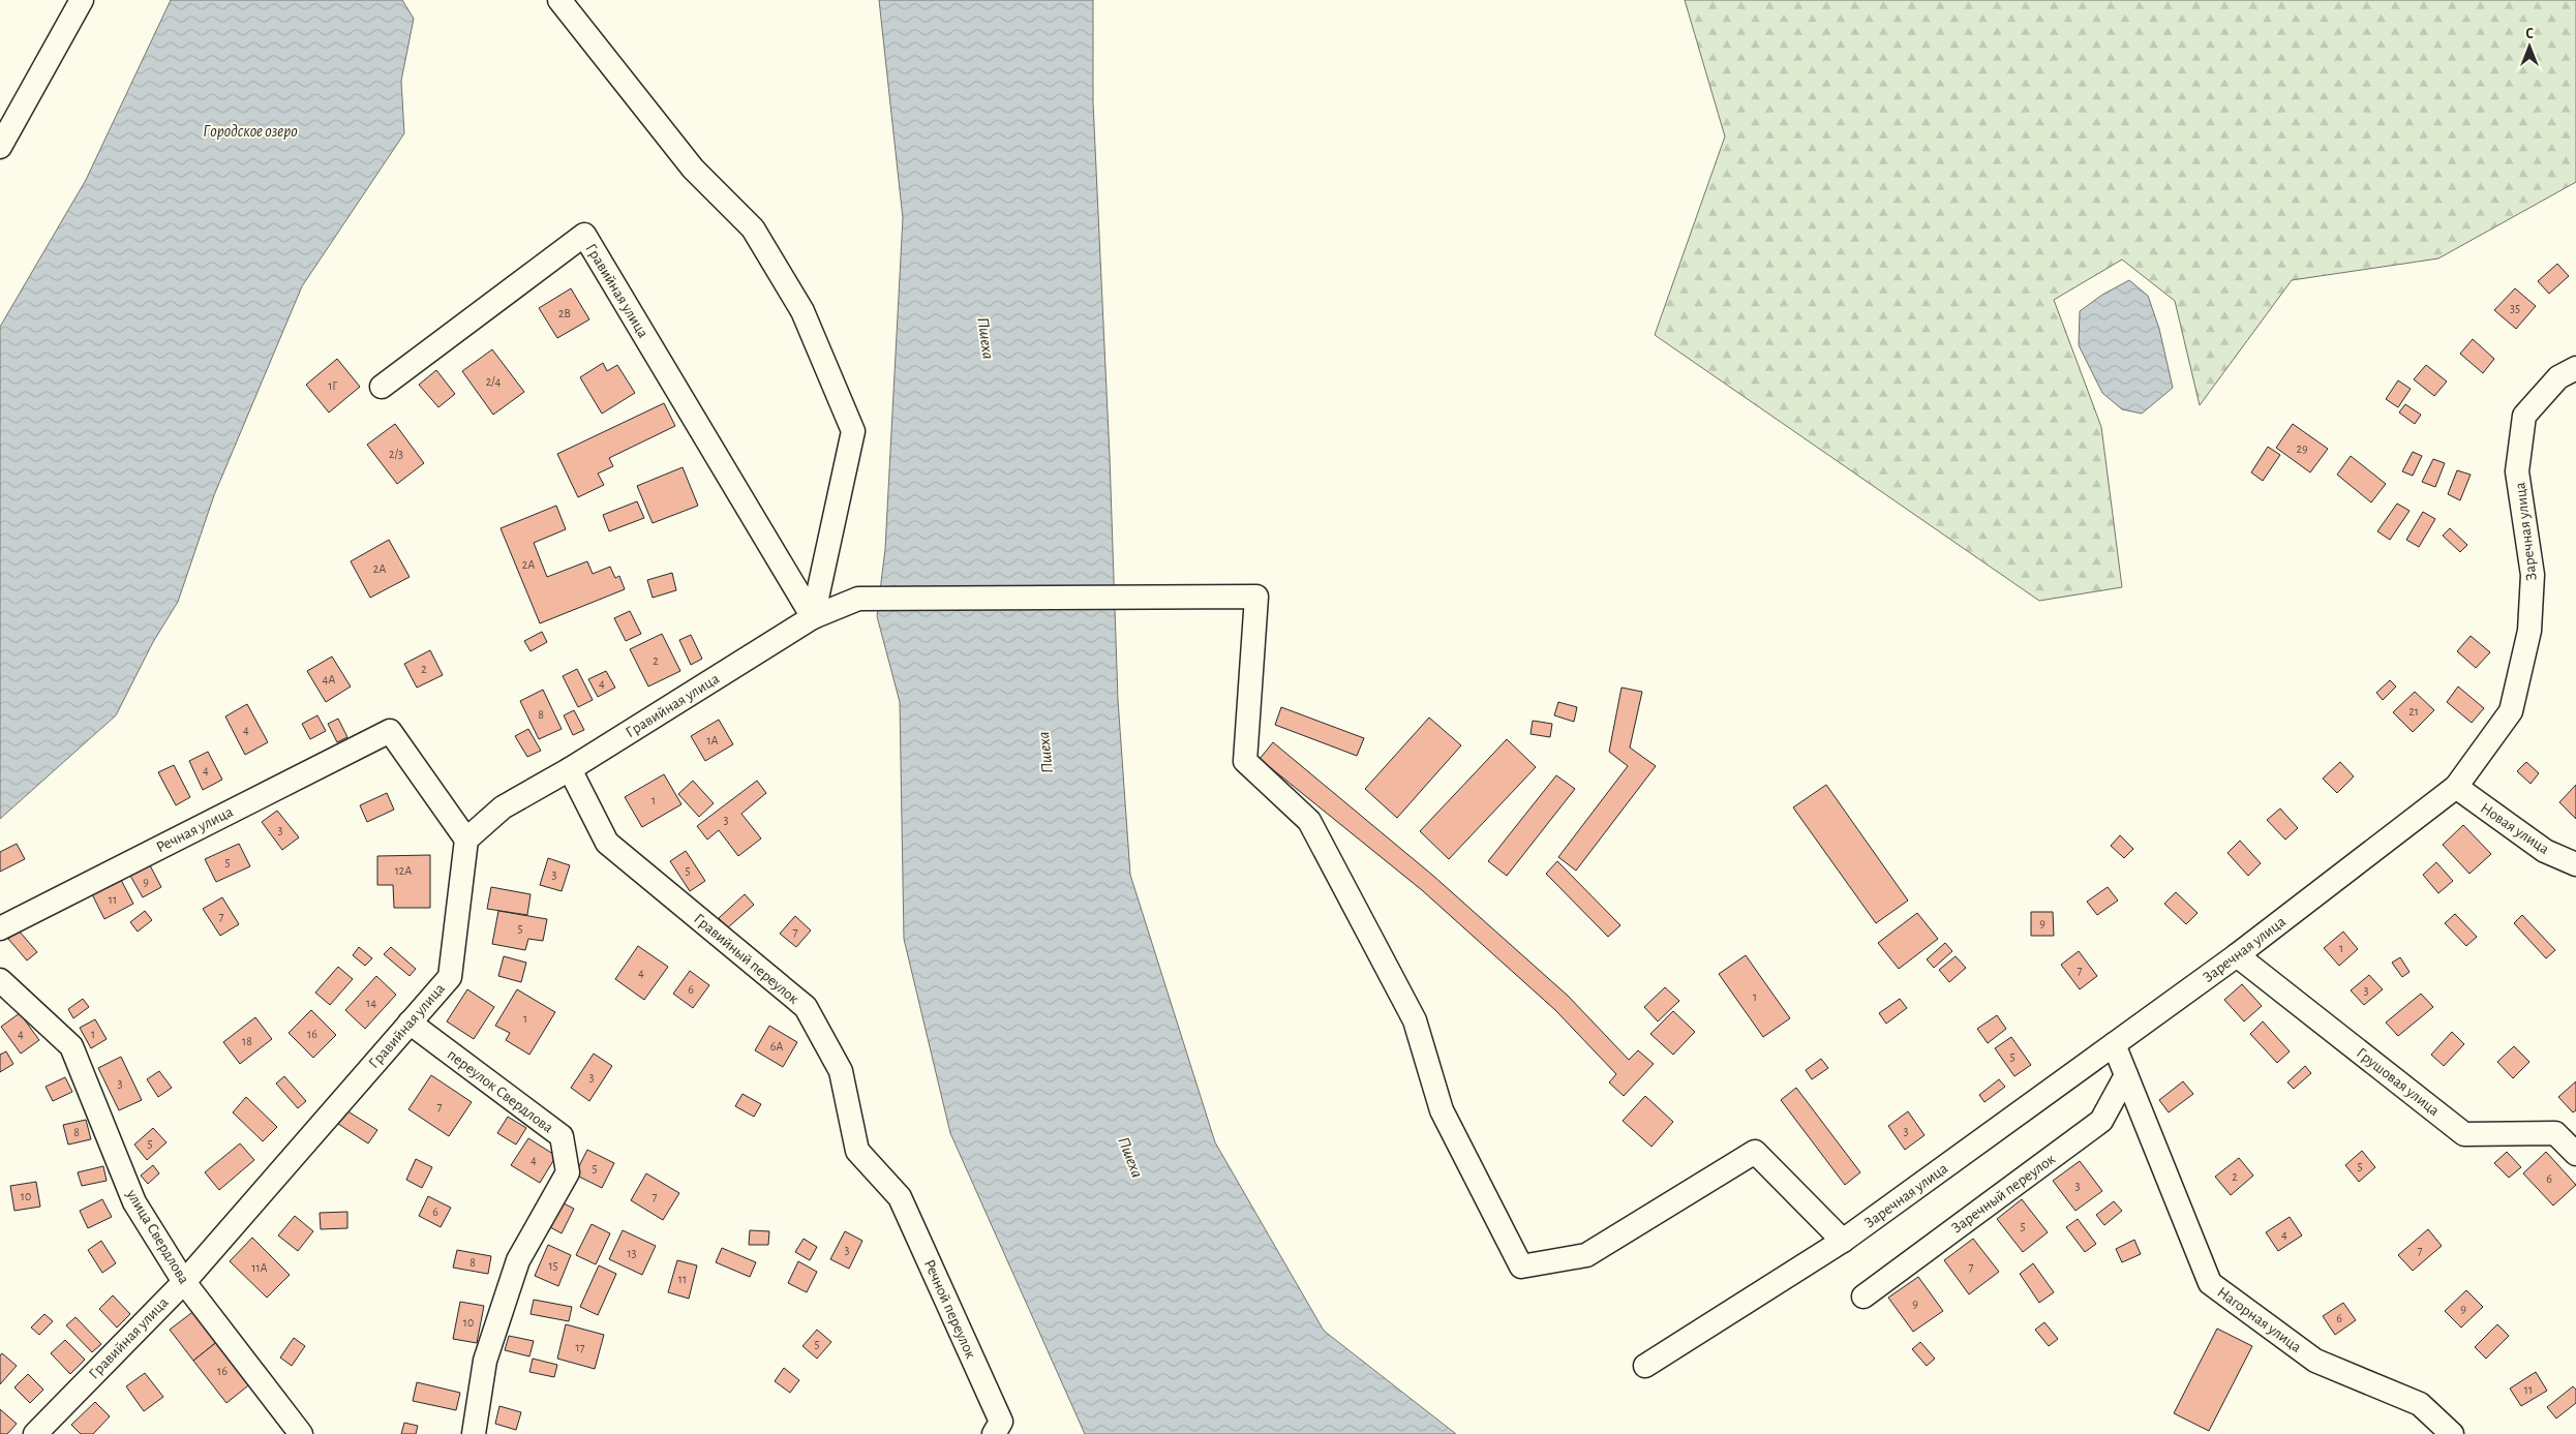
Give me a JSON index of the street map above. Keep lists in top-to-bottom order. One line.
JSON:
{"streets":{"street":["Гравийная улица","Заречная улица","Новая улица","Речная улица","Гравийный переулок","Грушовая улица","переулок Свердлова","Заречный переулок","улица Свердлова","Речной переулок","Нагорная улица"]},"crossings":[["Гравийная улица","Заречная улица"],["Гравийная улица","Речная улица"],["Гравийная улица","Гравийный переулок"],["Гравийная улица","переулок Свердлова"],["Гравийная улица","улица Свердлова"],["Заречная улица","Новая улица"],["Заречная улица","Грушовая улица"],["Заречная улица","Нагорная улица"],["Гравийный переулок","Речной переулок"],["Заречный переулок","Нагорная улица"]],"water":["Городское озеро","Пшеха"],"house_numbers":["35","2В","2/4","1Г","29","2/3","2А","2А","2","2","4А","4","21","8","4","1А","4","1","3","3","5","12А","5","3","9","11","7","9","5","7","1","7","4","6","3","1","14","1","4","1","16","18","6А","5","3","3","7","3","8","5","4","5","5","2","6","3","10","7","6","5","4","3","7","13","8","15","7","11А","11","9","9","6","10","5","17","16","11"],"north":"top"}
